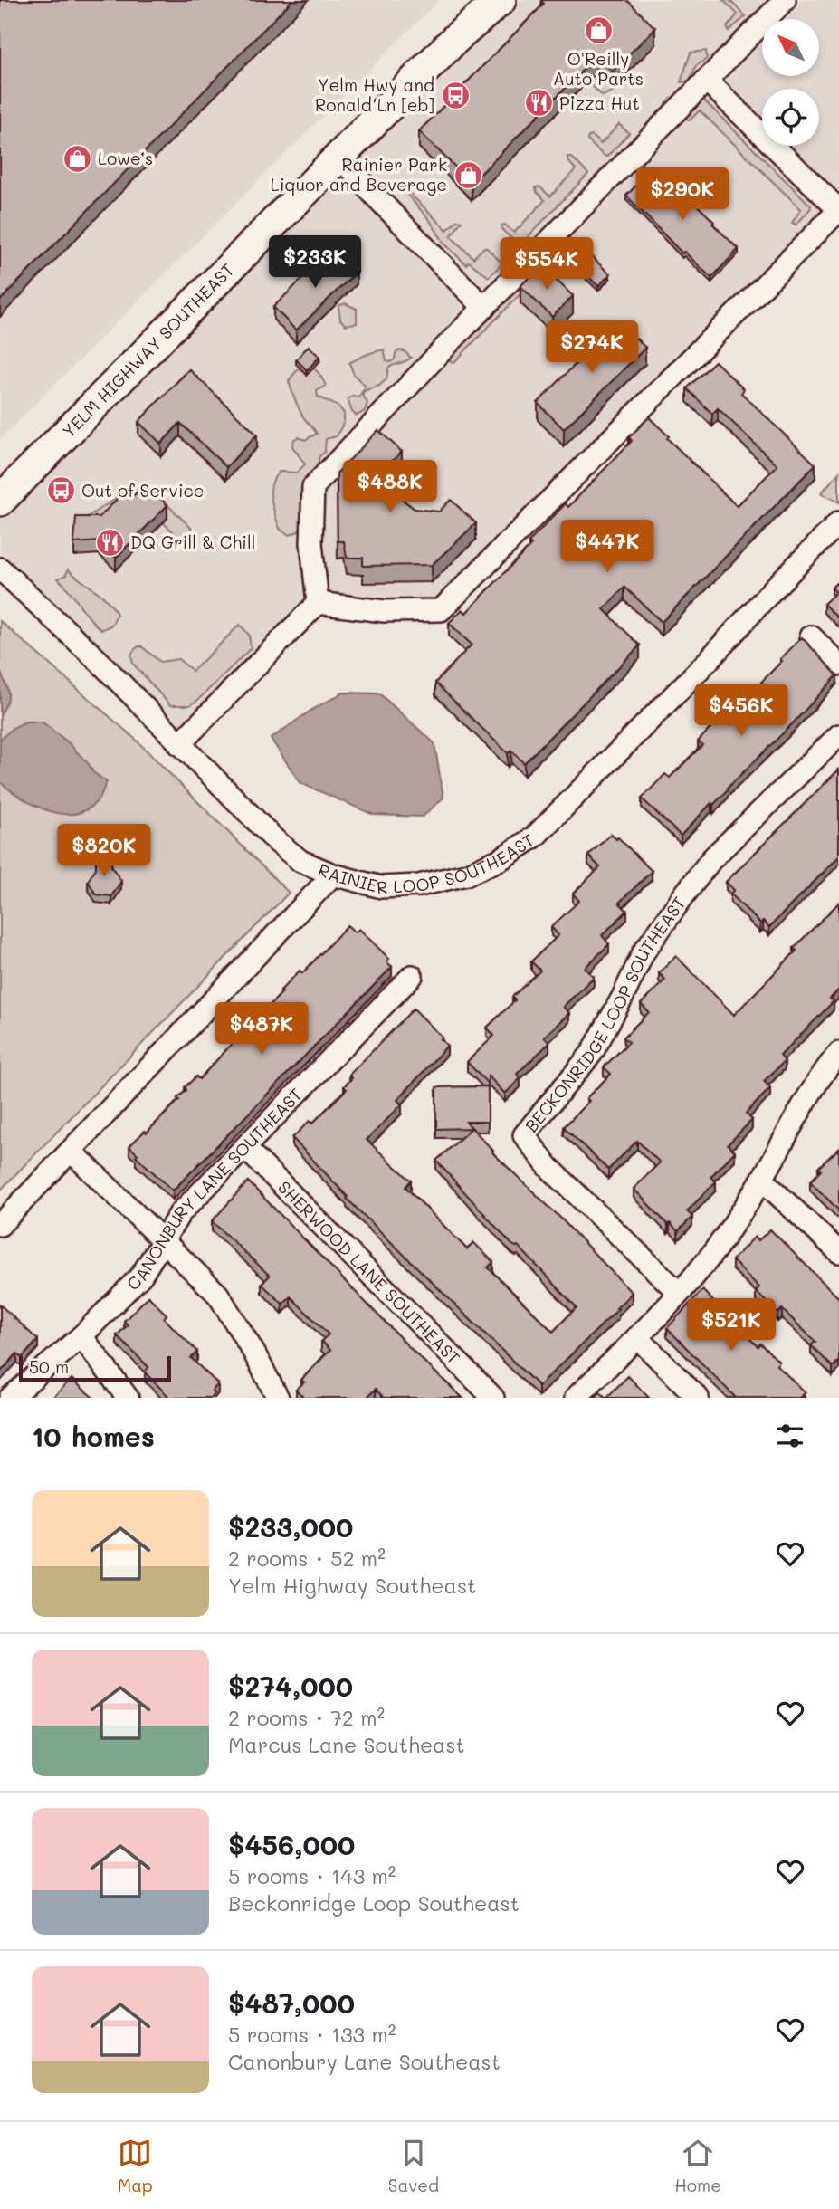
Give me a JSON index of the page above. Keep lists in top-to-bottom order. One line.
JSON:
{"streets":{"main road":["YELM HIGHWAY SOUTHEAST"],"street":["RAINIER LOOP SOUTHEAST","BECKONRIDGE LOOP SOUTHEAST","CANONBURY LANE SOUTHEAST","SHERWOOD LANE SOUTHEAST"]},"crossings":[["CANONBURY LANE SOUTHEAST","SHERWOOD LANE SOUTHEAST"]],"places":{"shop":["O'Reilly Auto Parts","Lowe's","Rainier Park Liquor and Beverage"],"bus stop":["Yelm Hwy and Ronald Ln [eb]","Out of Service"],"restaurant":["Pizza Hut","DQ Grill & Chill"]},"scale_bar":"50 m","north":"top left","page":{"price":["$290K","$233K","$554K","$274K","$488K","$447K","$456K","$820K","$487K","$521K"],"scale":"50 m","heading":"10 homes","list":[{"name":"$233,000","note":"2 rooms · 52 m² · Yelm Highway Southeast"},{"name":"$274,000","note":"2 rooms · 72 m² · Marcus Lane Southeast"},{"name":"$456,000","note":"5 rooms · 143 m² · Beckonridge Loop Southeast"},{"name":"$487,000","note":"5 rooms · 133 m² · Canonbury Lane Southeast"}],"tabs":["Map","Saved","Home"]}}
